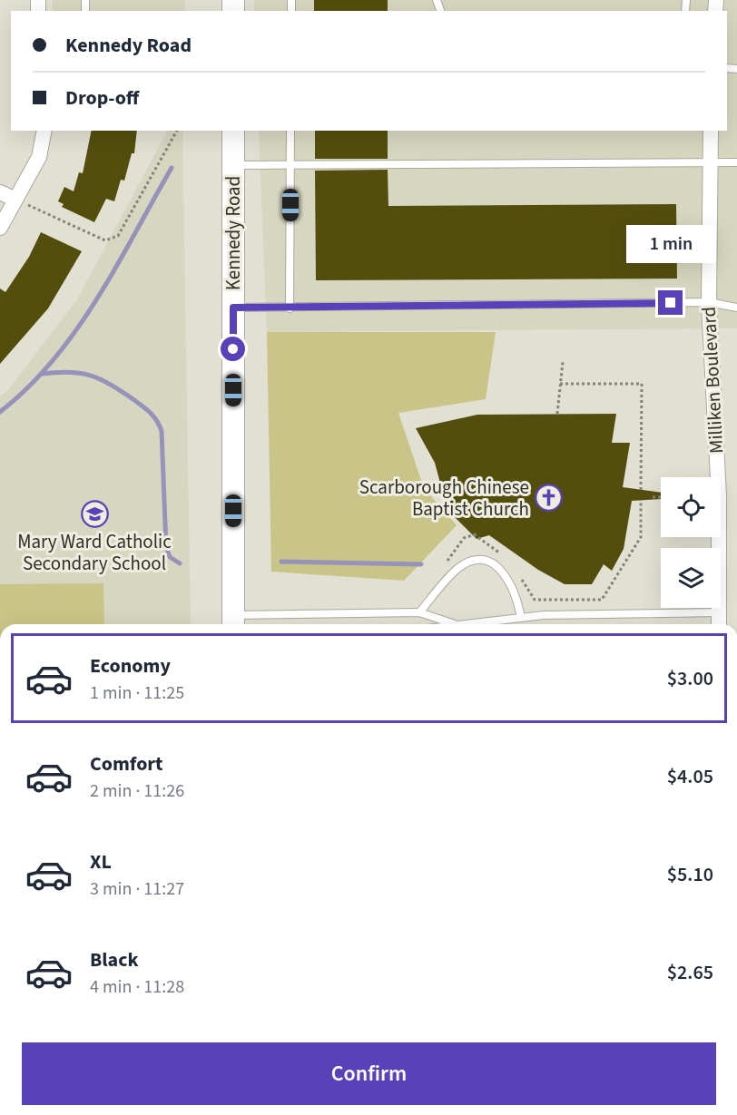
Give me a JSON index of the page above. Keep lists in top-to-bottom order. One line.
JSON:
{"streets":{"main road":["Kennedy Road"],"street":["Milliken Boulevard"]},"places":{"church":["Scarborough Chinese Baptist Church"],"school or university":["Mary Ward Catholic Secondary School"]},"page":{"banner":["Kennedy Road","Drop-off"],"bubble":"1 min","list":[{"name":"Economy","note":"1 min · 11:25","value":"$3.00"},{"name":"Comfort","note":"2 min · 11:26","value":"$4.05"},{"name":"XL","note":"3 min · 11:27","value":"$5.10"},{"name":"Black","note":"4 min · 11:28","value":"$2.65"}],"buttons":"Confirm"}}
